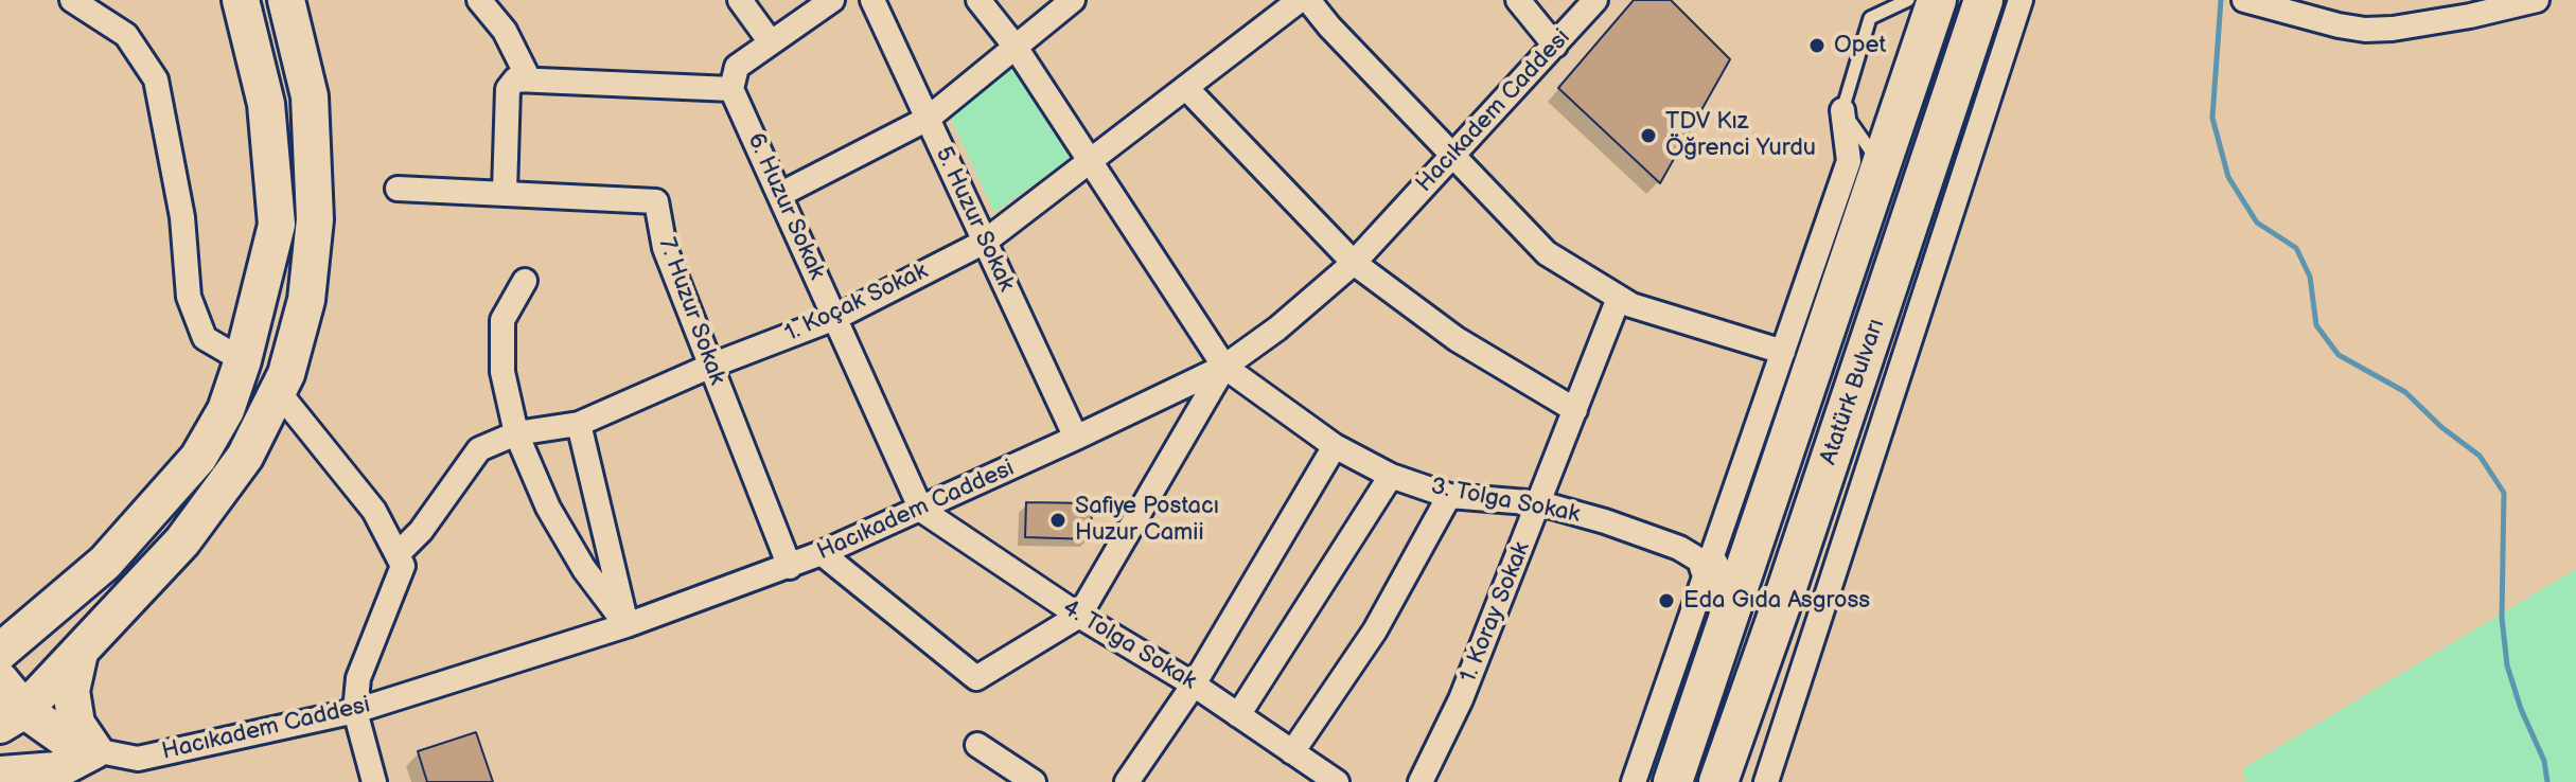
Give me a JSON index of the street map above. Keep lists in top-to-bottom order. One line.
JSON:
{"streets":{"highway":["Atatürk Bulvarı"],"street":["Hacıkadem Caddesi","6. Huzur Sokak","5. Huzur Sokak","1. Koçak Sokak","7. Huzur Sokak","3. Tolga Sokak","1. Koray Sokak","4. Tolga Sokak"]},"crossings":[["Hacıkadem Caddesi","6. Huzur Sokak"],["Hacıkadem Caddesi","5. Huzur Sokak"],["Hacıkadem Caddesi","7. Huzur Sokak"],["Hacıkadem Caddesi","3. Tolga Sokak"],["Hacıkadem Caddesi","4. Tolga Sokak"],["6. Huzur Sokak","1. Koçak Sokak"],["6. Huzur Sokak","4. Tolga Sokak"],["5. Huzur Sokak","1. Koçak Sokak"],["1. Koçak Sokak","7. Huzur Sokak"],["3. Tolga Sokak","1. Koray Sokak"]],"places":["Opet","TDV Kız Öğrenci Yurdu","Safiye Postacı Huzur Camii","Eda Gıda Asgross"]}
